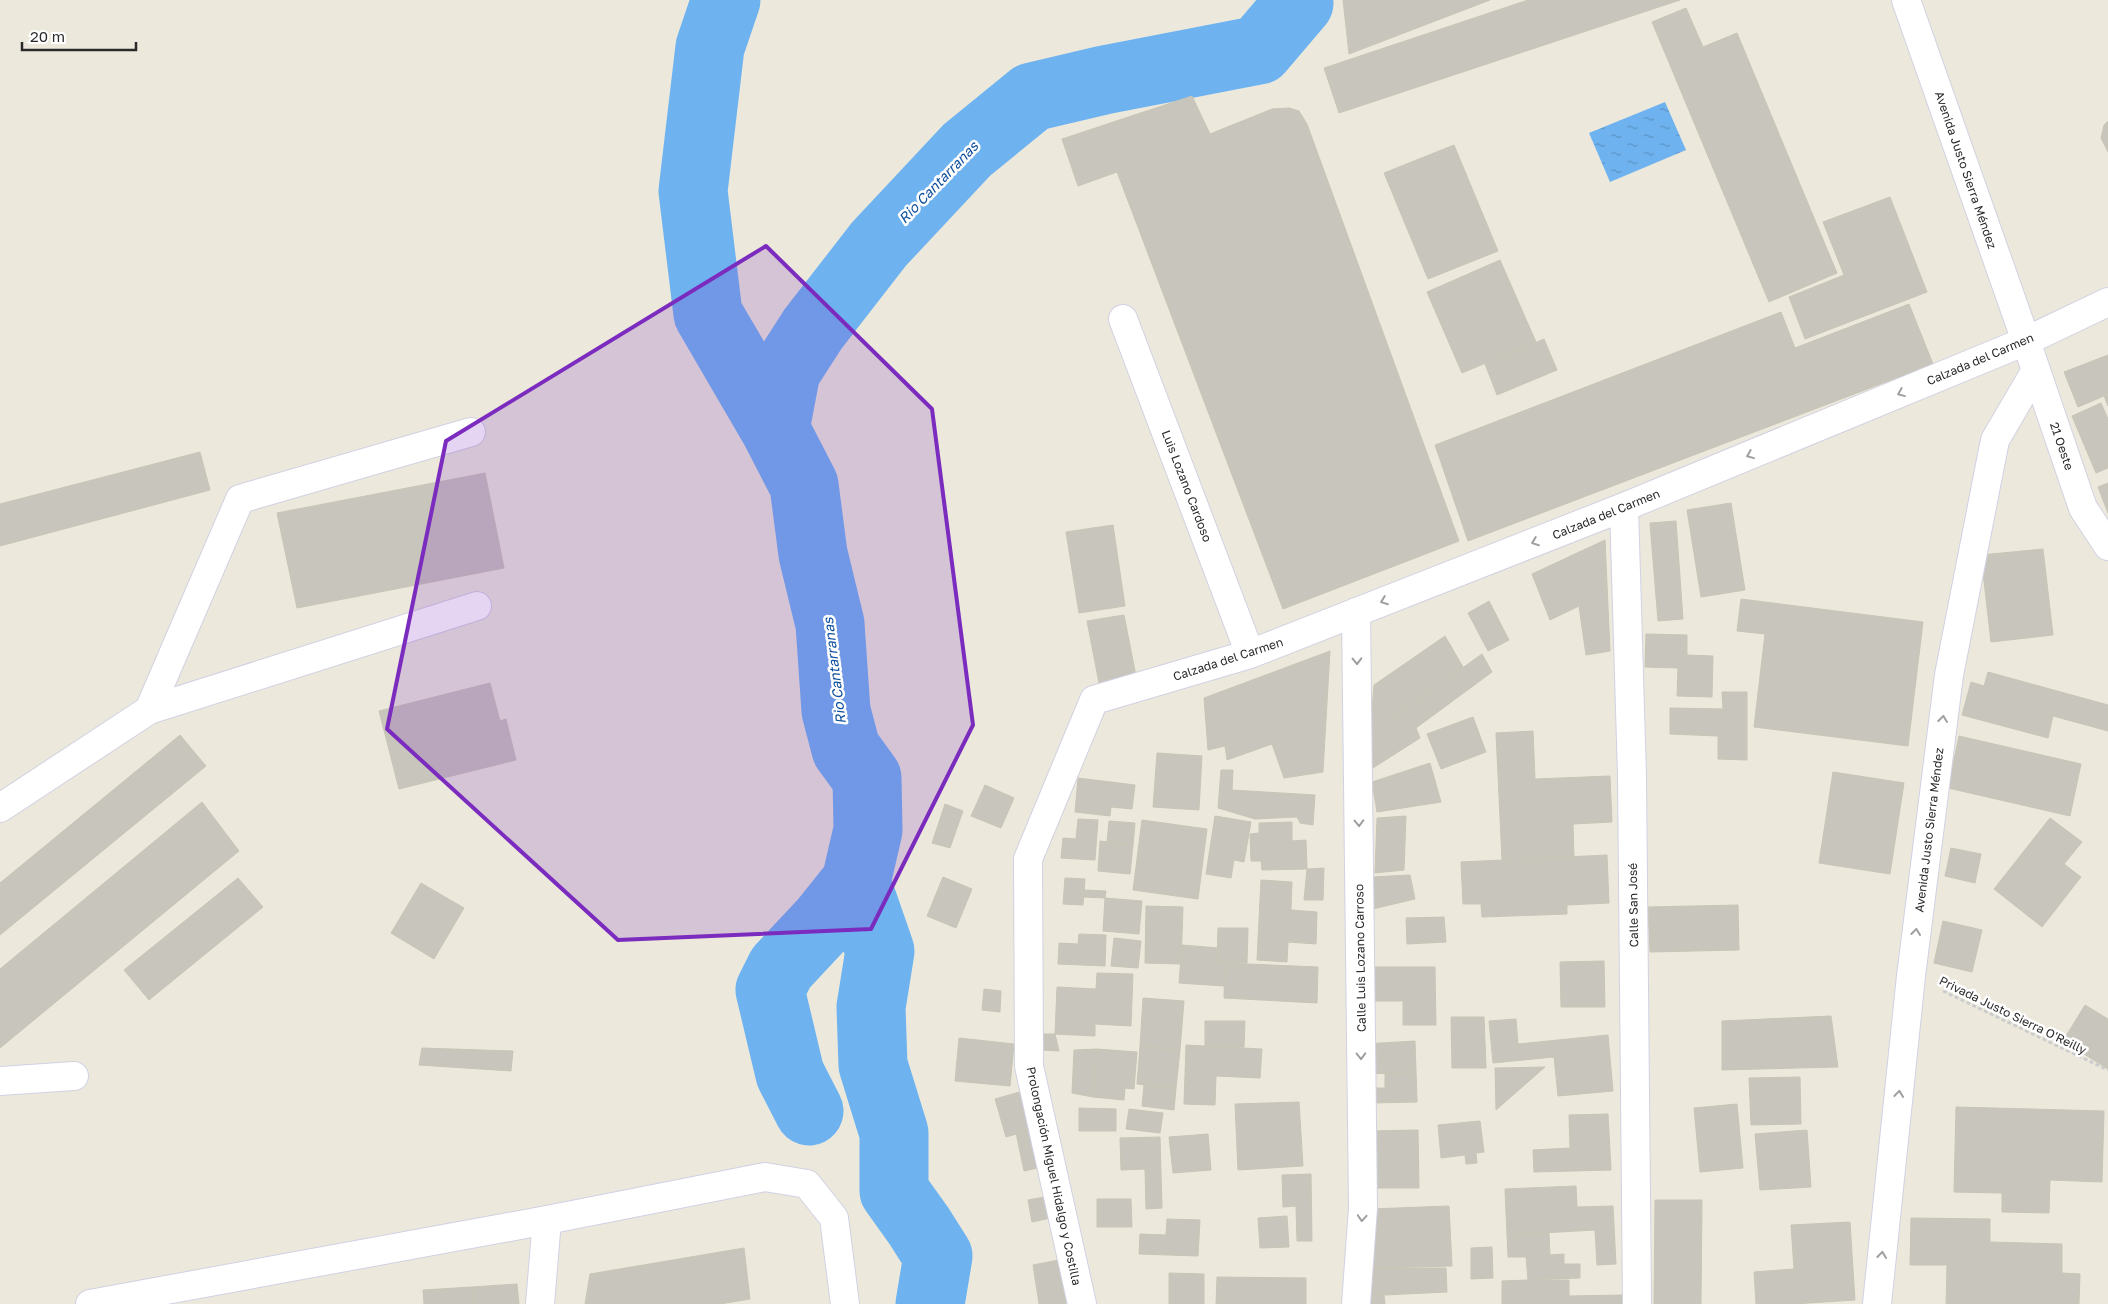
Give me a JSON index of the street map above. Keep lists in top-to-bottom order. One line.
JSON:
{"streets":{"street":["Avenida Justo Sierra Méndez","Calzada del Carmen","21 Oeste","Luis Lozano Cardoso","Calle San José","Calle Luis Lozano Carroso","Prolongación Miguel Hidalgo y Costilla"],"path":["Privada Justo Sierra O'Reilly"]},"crossings":[["Avenida Justo Sierra Méndez","Calzada del Carmen"],["Avenida Justo Sierra Méndez","21 Oeste"],["Avenida Justo Sierra Méndez","Privada Justo Sierra O'Reilly"],["Calzada del Carmen","21 Oeste"],["Calzada del Carmen","Luis Lozano Cardoso"],["Calzada del Carmen","Calle San José"],["Calzada del Carmen","Calle Luis Lozano Carroso"],["Calzada del Carmen","Prolongación Miguel Hidalgo y Costilla"]],"one_way":["Avenida Justo Sierra Méndez","Calzada del Carmen","Calle Luis Lozano Carroso"],"water":["Rio Cantarranas"],"scale_bar":"20 m"}
